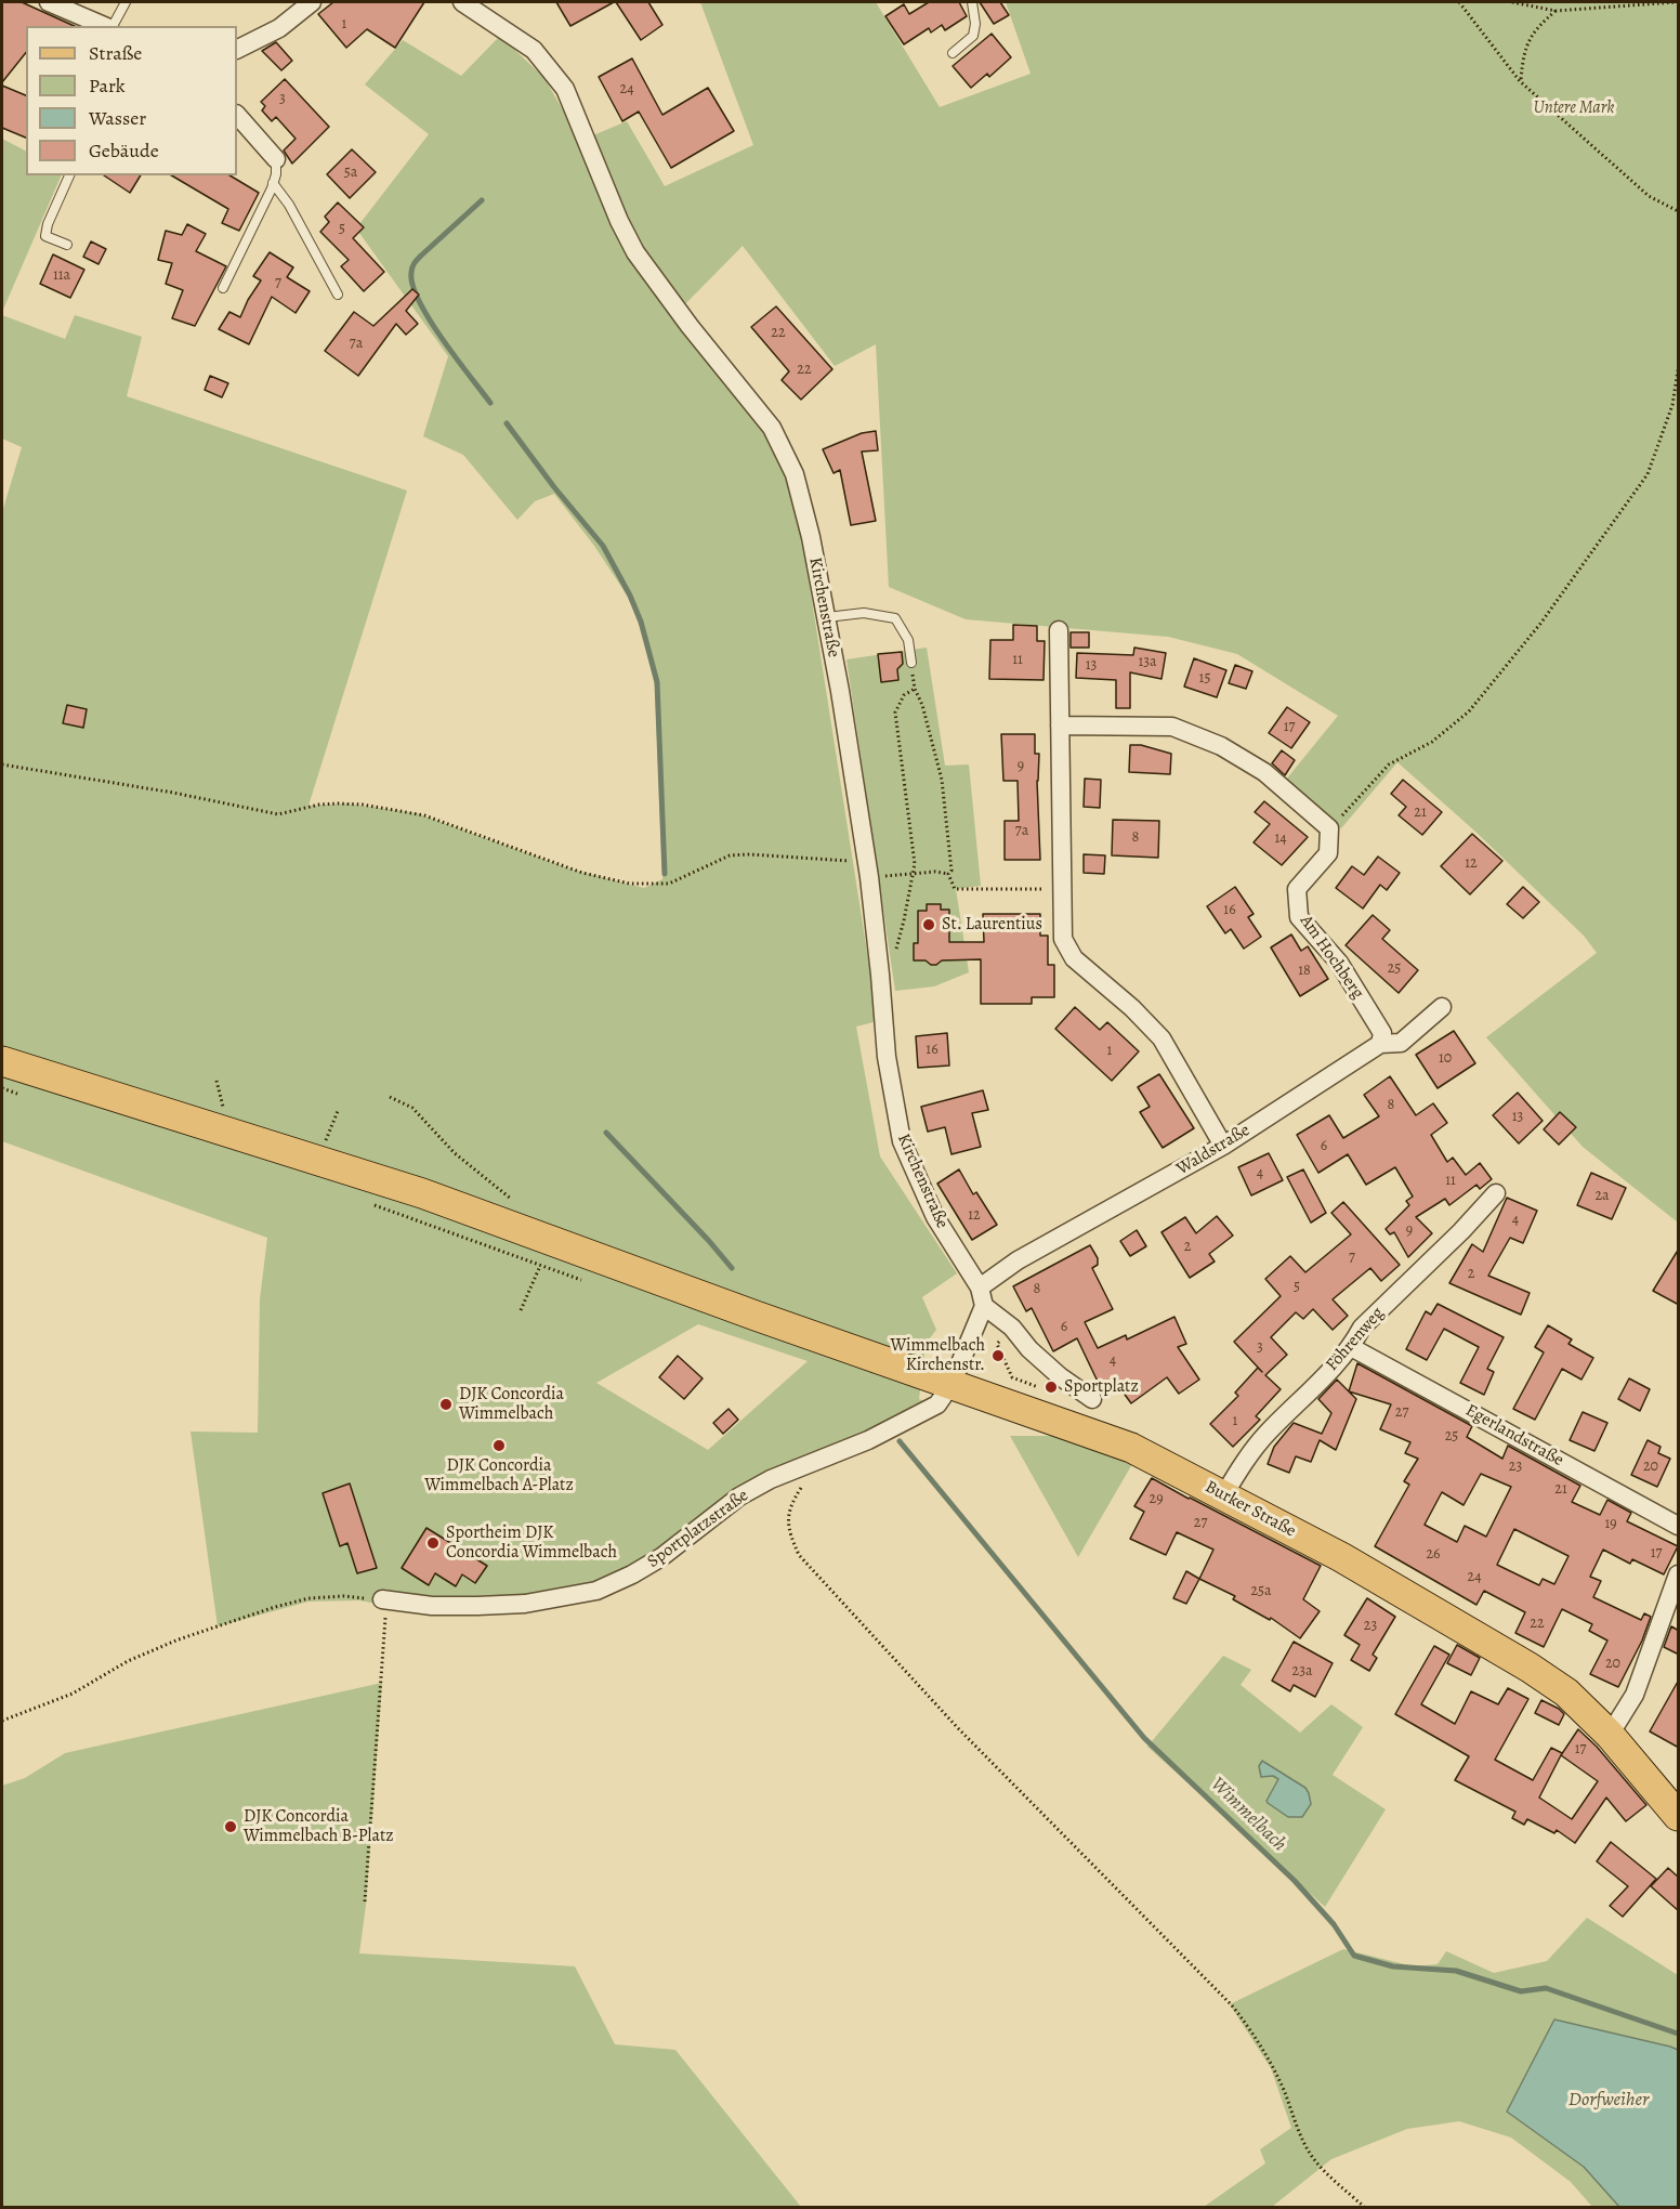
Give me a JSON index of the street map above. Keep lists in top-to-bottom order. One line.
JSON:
{"streets":{"main road":["Burker Straße"],"street":["Kirchenstraße","Am Hochberg","Waldstraße","Föhrenweg","Egerlandstraße","Sportplatzstraße"]},"crossings":[["Kirchenstraße","Waldstraße"],["Am Hochberg","Waldstraße"],["Föhrenweg","Egerlandstraße"],["Föhrenweg","Burker Straße"],["Burker Straße","Sportplatzstraße"]],"water":["Wimmelbach","Dorfweiher"],"parks":["Untere Mark"],"places":["St. Laurentius","Wimmelbach Kirchenstr.","Sportplatz","DJK Concordia Wimmelbach","DJK Concordia Wimmelbach A-Platz","Sportheim DJK Concordia Wimmelbach","DJK Concordia Wimmelbach B-Platz"],"house_numbers":["1","24","3","5a","5","11a","7","22","7a","22","11","13a","13","15","17","9","21","7a","8","14","12","16","25","18","16","1","10","8","13","6","4","11","2a","12","4","9","2","7","2","5","8","6","3","4","27","1","25","23","20","21","29","27","19","17","26","24","25a","22","23","20","23a","17"],"legend":["Straße","Park","Wasser","Gebäude"]}
